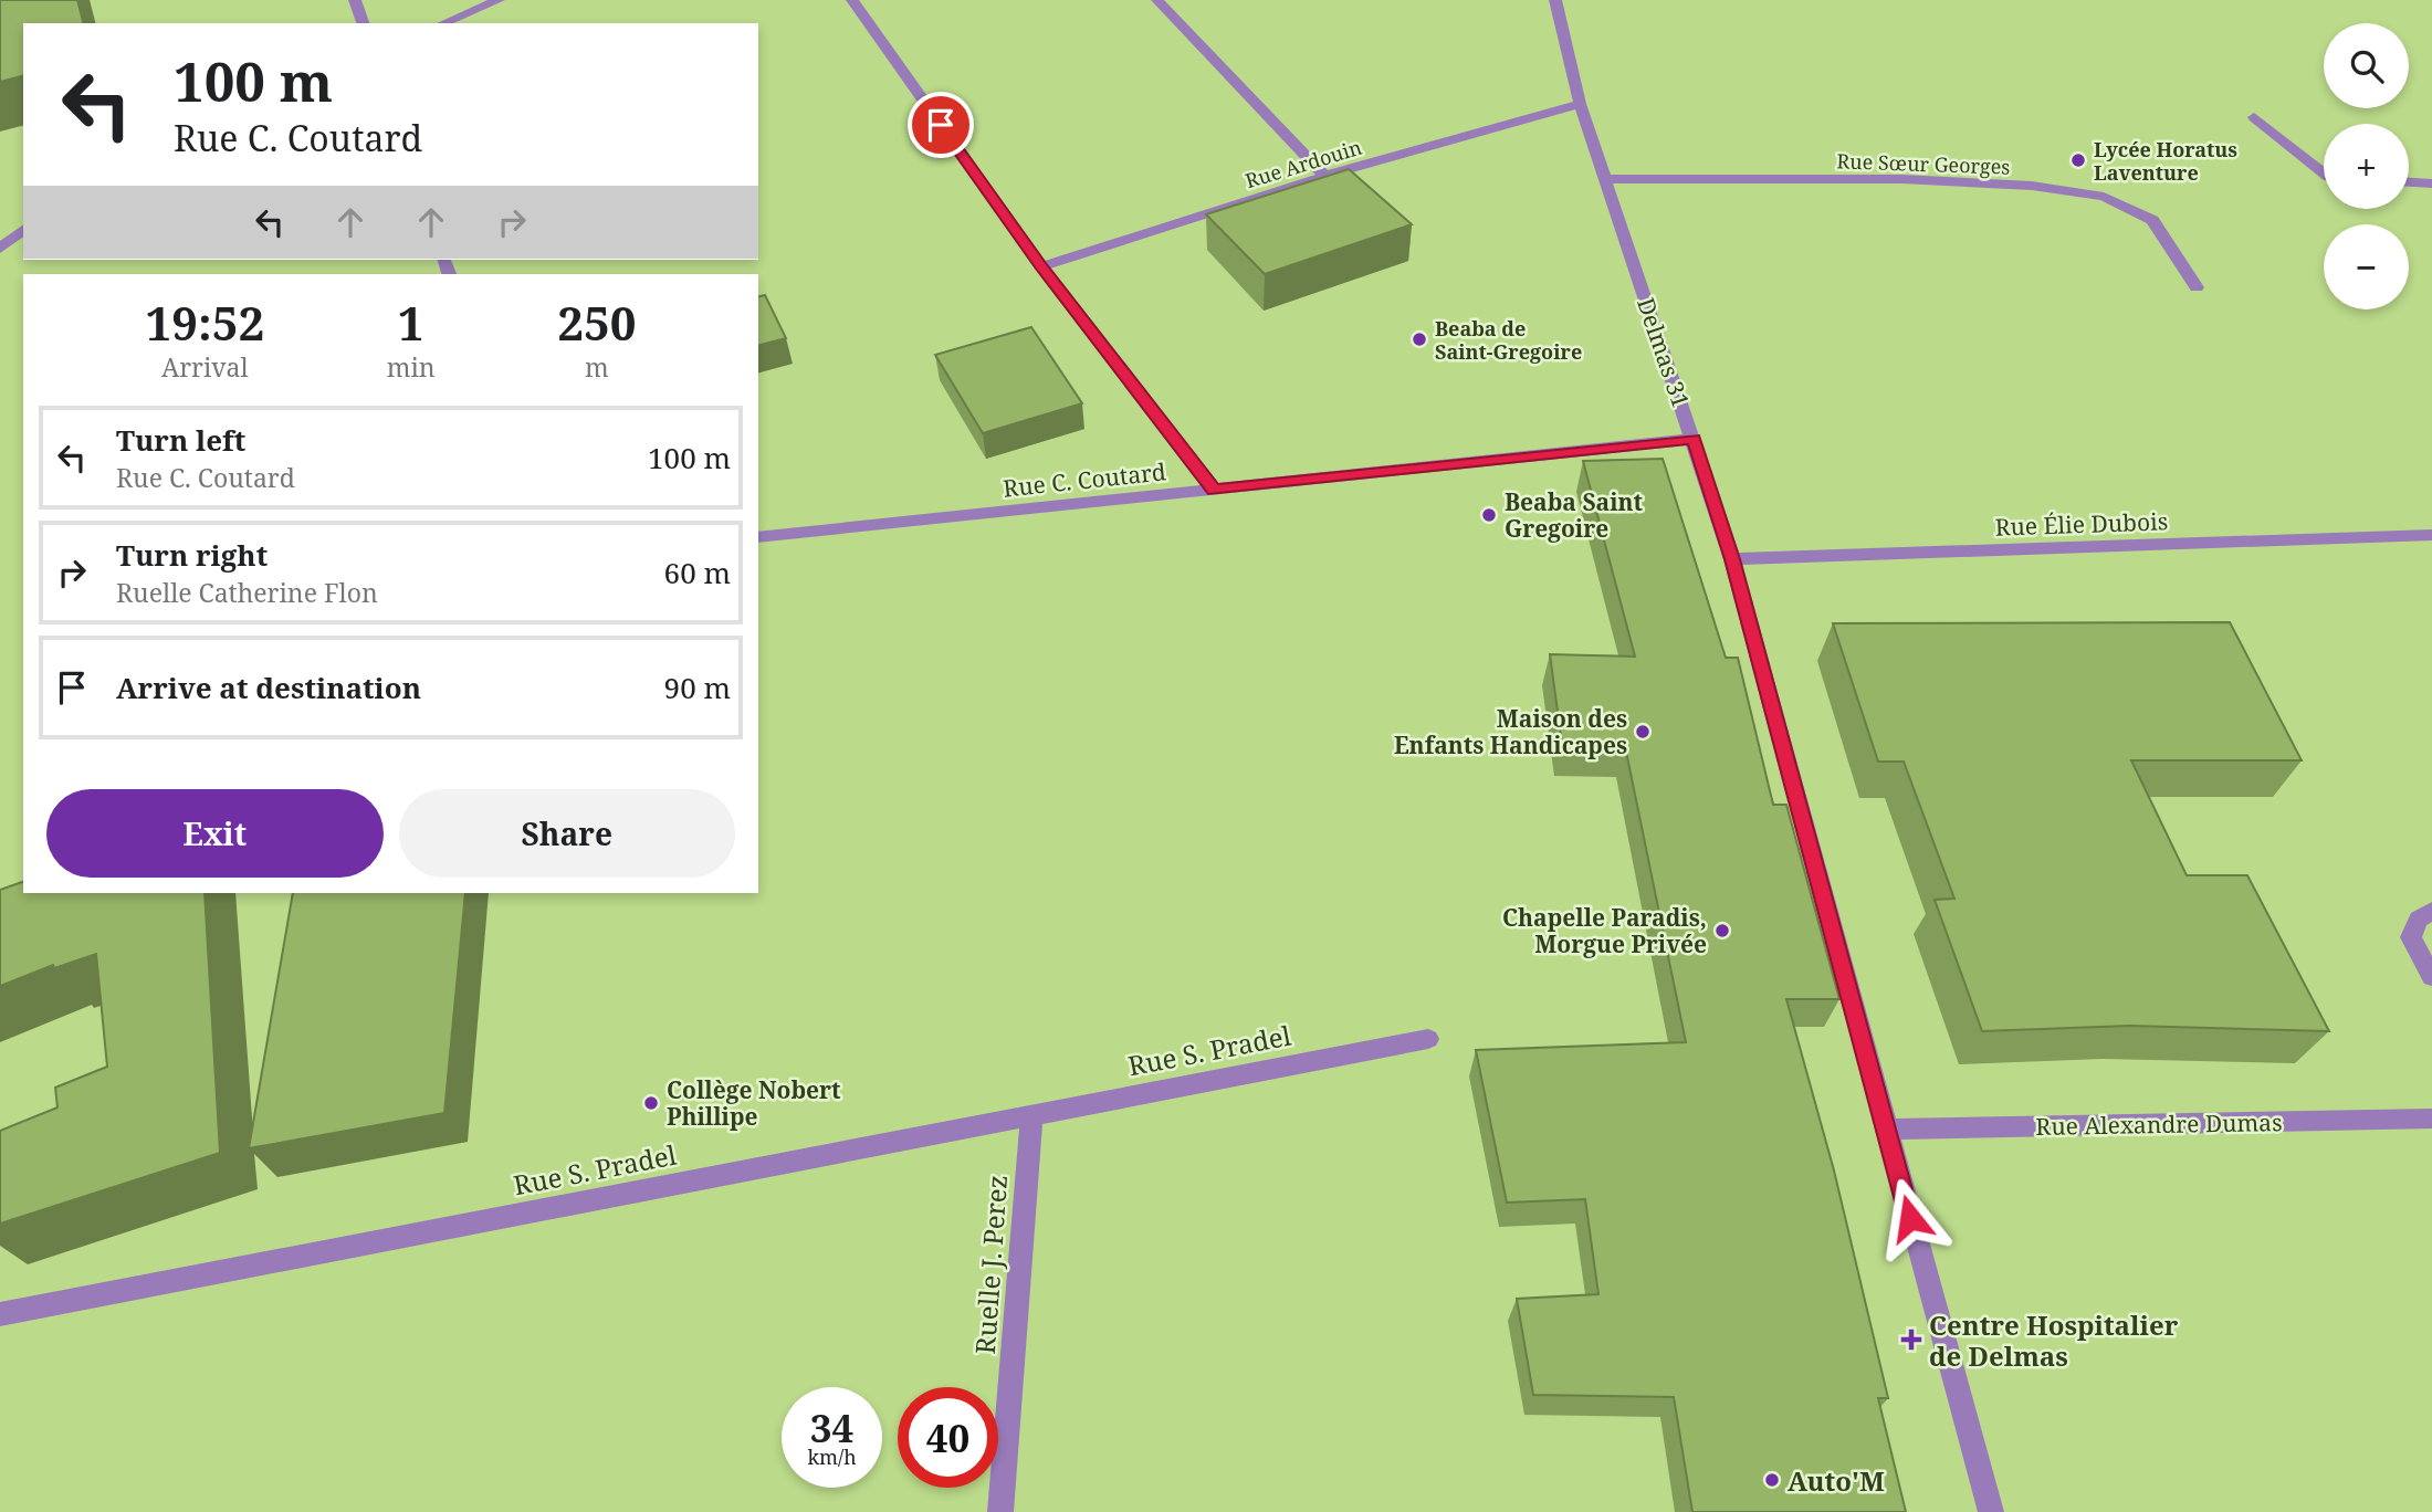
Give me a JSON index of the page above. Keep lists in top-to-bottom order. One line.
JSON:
{"streets":{"street":["Rue Ardouin","Rue Sœur Georges","Delmas 31","Rue C. Coutard","Rue Élie Dubois","Rue S. Pradel","Rue Alexandre Dumas","Ruelle J. Perez"]},"crossings":[["Rue Ardouin","Delmas 31"],["Rue Sœur Georges","Delmas 31"],["Delmas 31","Rue C. Coutard"],["Delmas 31","Rue Élie Dubois"],["Delmas 31","Rue Alexandre Dumas"],["Rue S. Pradel","Ruelle J. Perez"]],"places":{"other":["Lycée Horatus Laventure","Beaba de Saint-Gregoire","Beaba Saint Gregoire","Maison des Enfants Handicapes","Chapelle Paradis, Morgue Privée","Collège Nobert Phillipe","Auto'M"],"health":["Centre Hospitalier de Delmas"]},"page":{"map_buttons":["+","−"],"turn":["100 m","Rue C. Coutard"],"eta":["19:52","Arrival","1","min","250","m"],"list":[{"name":"Turn left","note":"Rue C. Coutard","value":"100 m"},{"name":"Turn right","note":"Ruelle Catherine Flon","value":"60 m"},{"name":"Arrive at destination","value":"90 m"}],"buttons":["Exit","Share"],"speed":"34 km/h","limit":"40"}}
